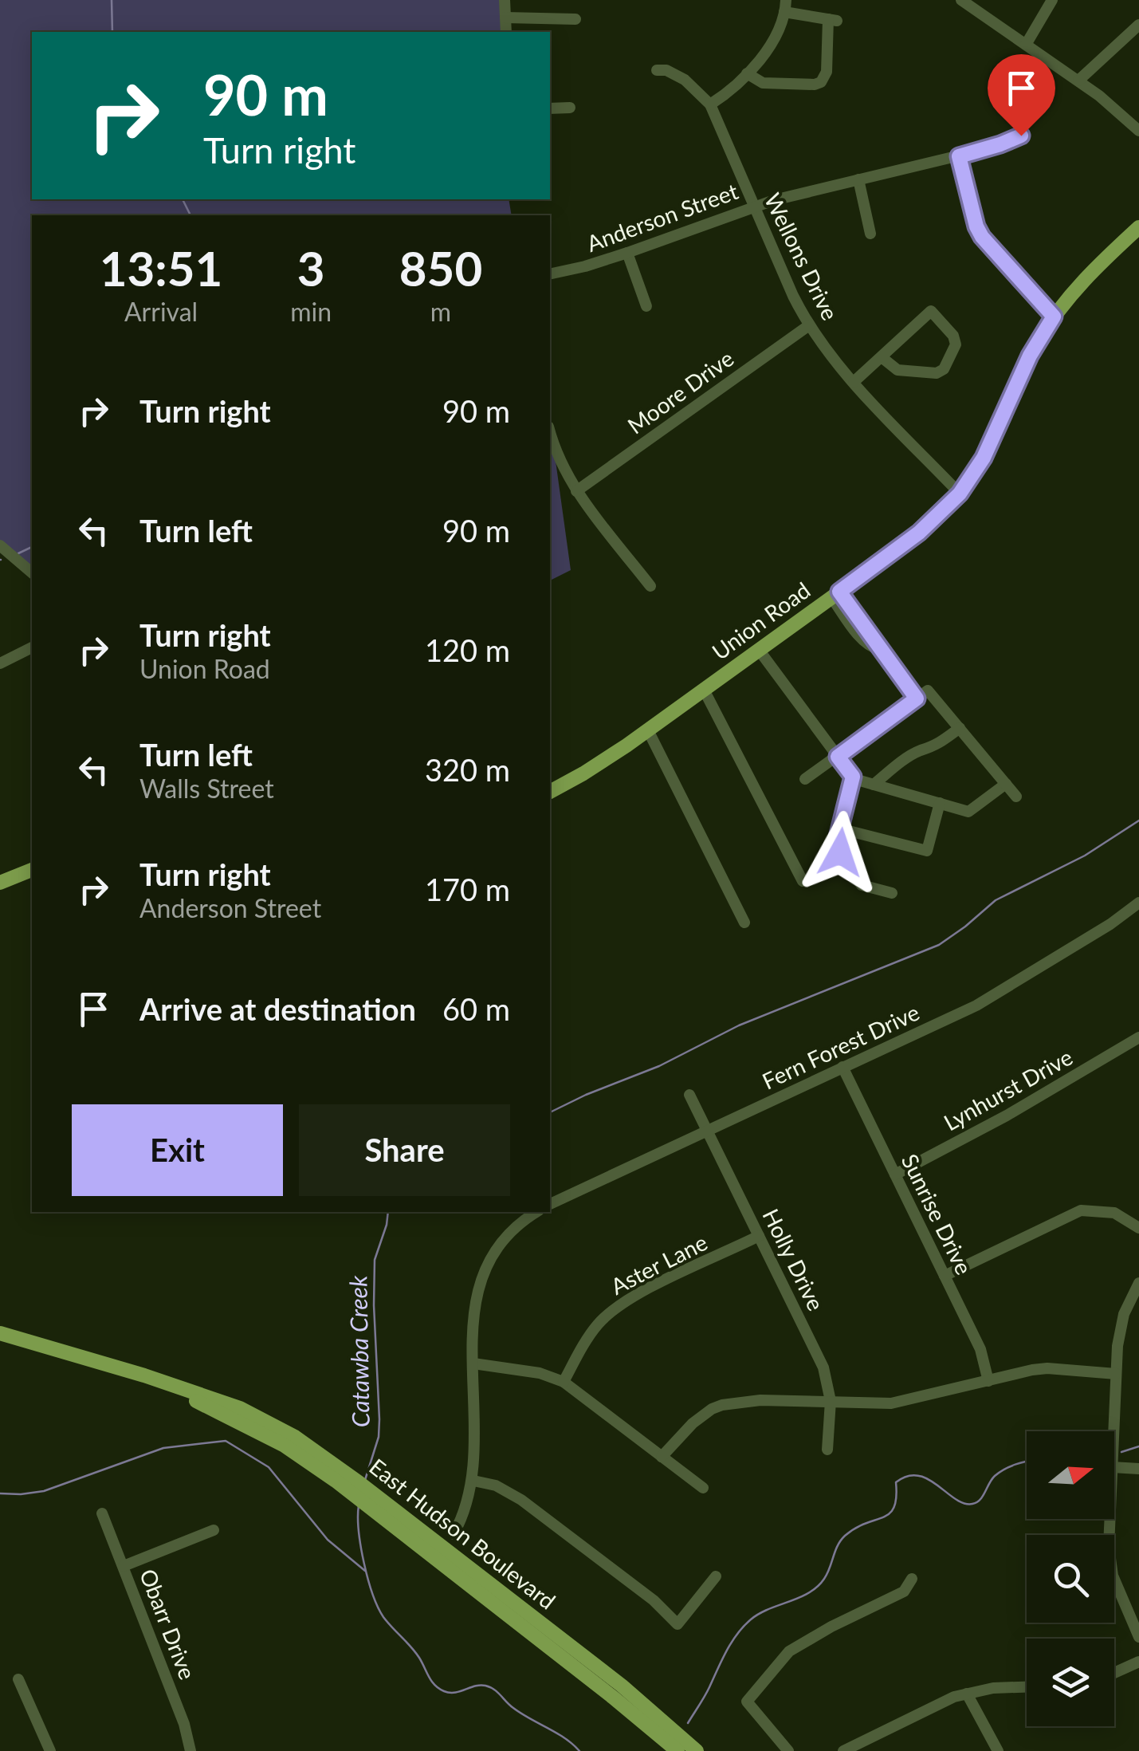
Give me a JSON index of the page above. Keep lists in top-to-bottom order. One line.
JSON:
{"streets":{"main road":["Union Road","East Hudson Boulevard"],"street":["Anderson Street","Wellons Drive","Moore Drive","Fern Forest Drive","Lynhurst Drive","Sunrise Drive","Holly Drive","Aster Lane","Obarr Drive"]},"crossings":[["Anderson Street","Wellons Drive"],["Wellons Drive","Moore Drive"],["Wellons Drive","Union Road"],["Fern Forest Drive","Sunrise Drive"],["Fern Forest Drive","Holly Drive"],["Lynhurst Drive","Sunrise Drive"],["Holly Drive","Aster Lane"]],"water":["Catawba Creek"],"north":"right","page":{"turn":["90 m","Turn right"],"eta":["13:51","Arrival","3","min","850","m"],"list":[{"name":"Turn right","value":"90 m"},{"name":"Turn left","value":"90 m"},{"name":"Turn right","note":"Union Road","value":"120 m"},{"name":"Turn left","note":"Walls Street","value":"320 m"},{"name":"Turn right","note":"Anderson Street","value":"170 m"},{"name":"Arrive at destination","value":"60 m"}],"buttons":["Exit","Share"]}}
